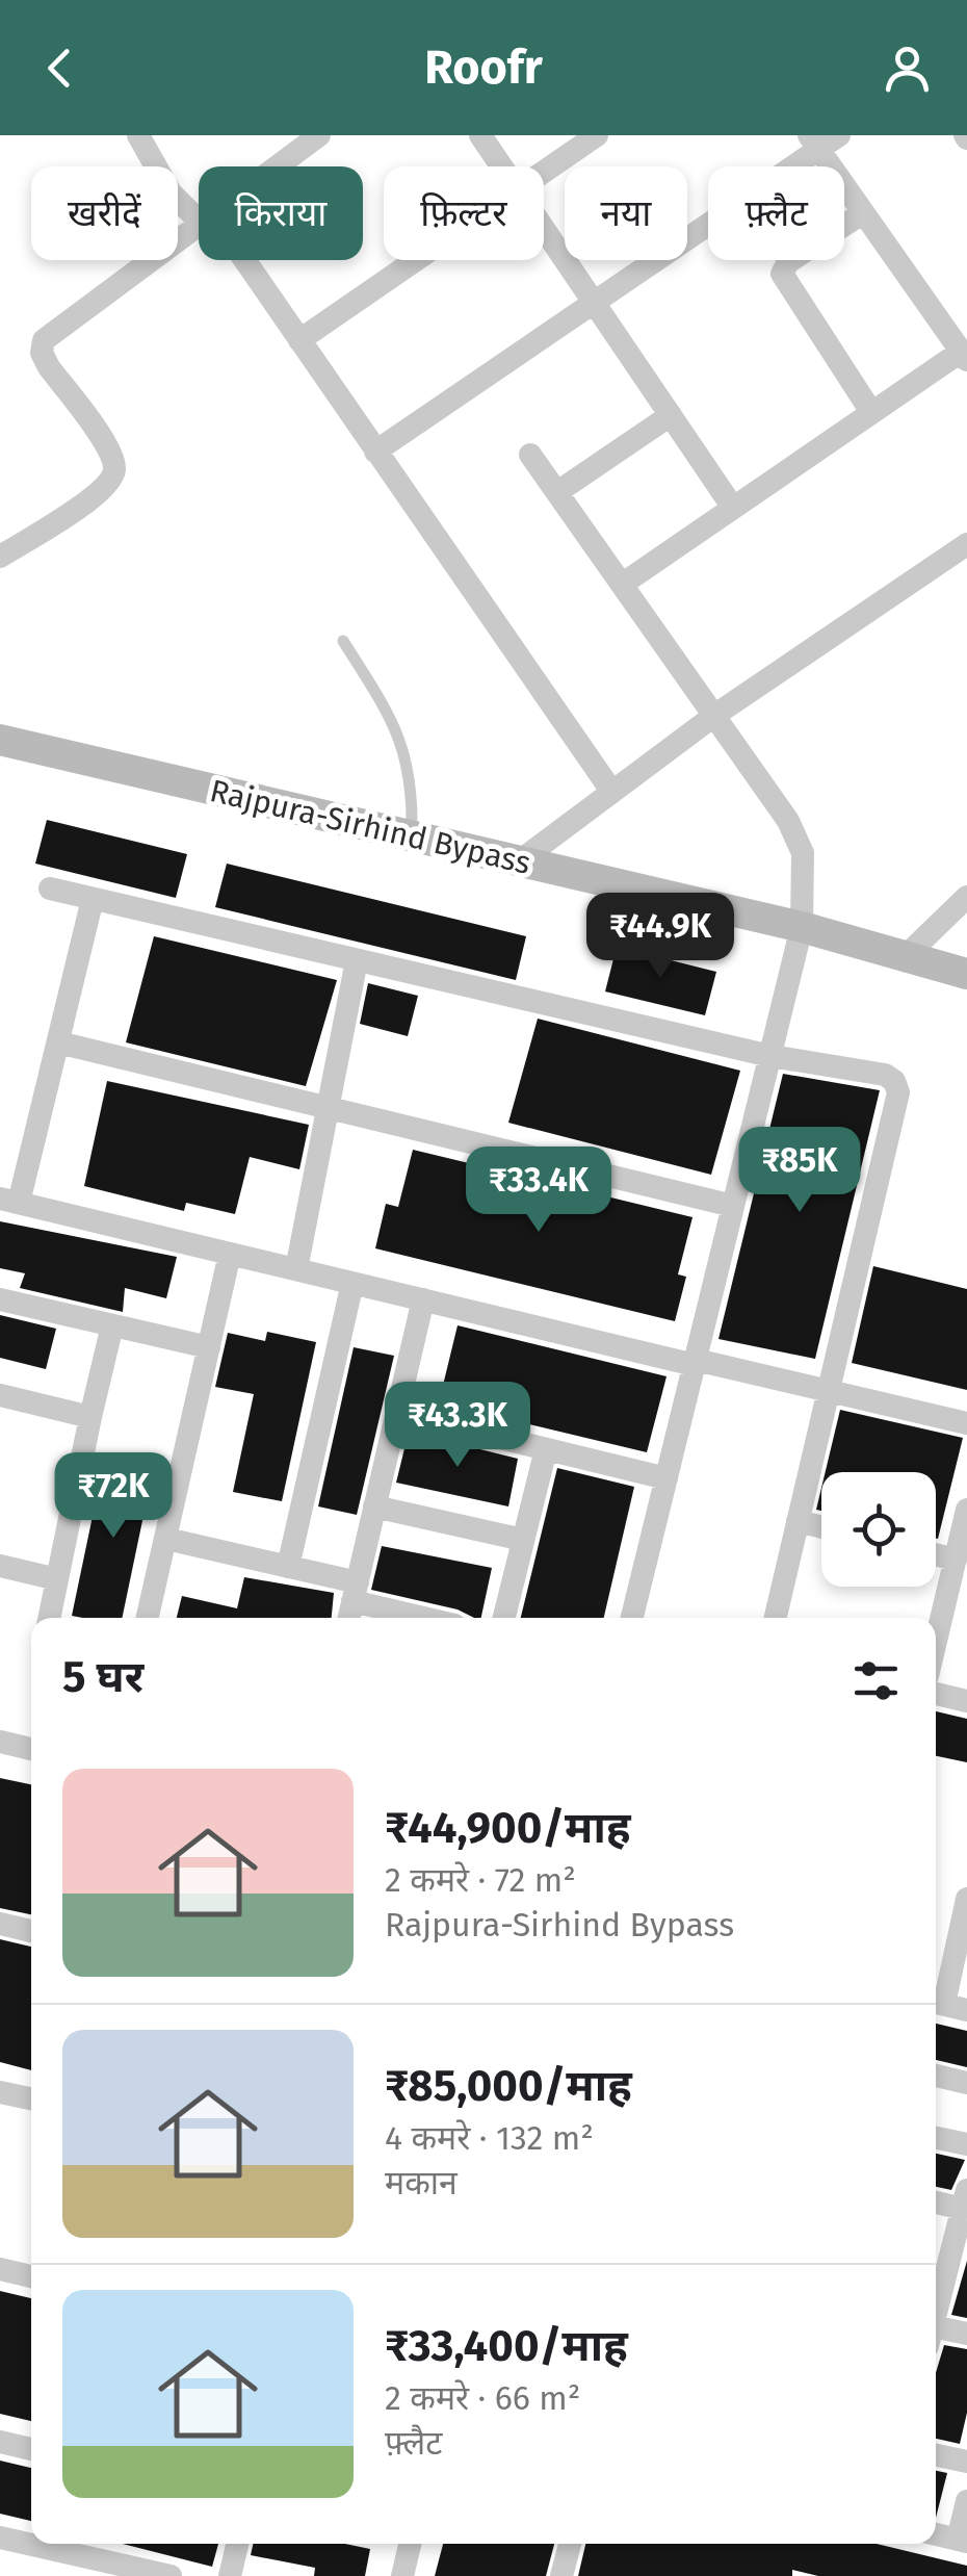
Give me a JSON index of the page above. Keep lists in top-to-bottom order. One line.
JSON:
{"streets":{"main road":["Rajpura-Sirhind Bypass"]},"page":{"header":"Roofr","chip":["खरीदें","किराया","फ़िल्टर","नया","फ़्लैट"],"price":["₹44.9K","₹85K","₹33.4K","₹43.3K","₹72K"],"heading":"5 घर","list":[{"name":"₹44,900/माह","note":"2 कमरे · 72 m² · Rajpura-Sirhind Bypass"},{"name":"₹85,000/माह","note":"4 कमरे · 132 m² · मकान"},{"name":"₹33,400/माह","note":"2 कमरे · 66 m² · फ़्लैट"}]}}
